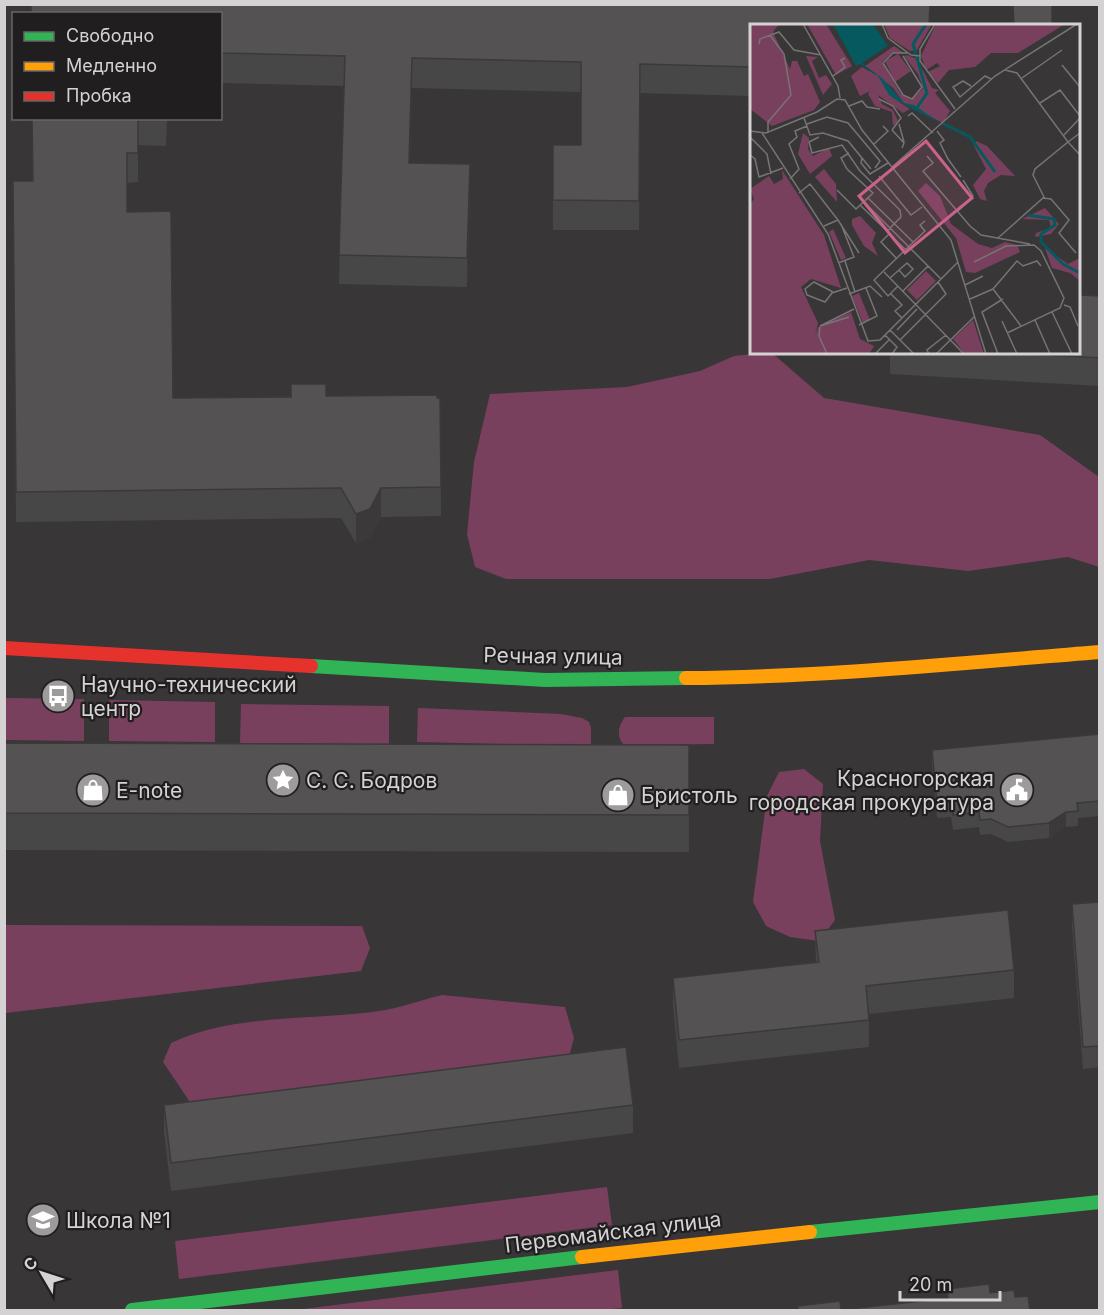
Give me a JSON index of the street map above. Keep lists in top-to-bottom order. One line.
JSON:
{"streets":{"main road":["Речная улица","Первомайская улица"]},"places":{"bus stop":["Научно-технический центр"],"place":["С. С. Бодров"],"shop":["E-note","Бристоль"],"public building":["Красногорская городская прокуратура"],"school or university":["Школа №1"]},"legend":["Свободно","Медленно","Пробка"],"scale_bar":"20 m","north":"top left"}
